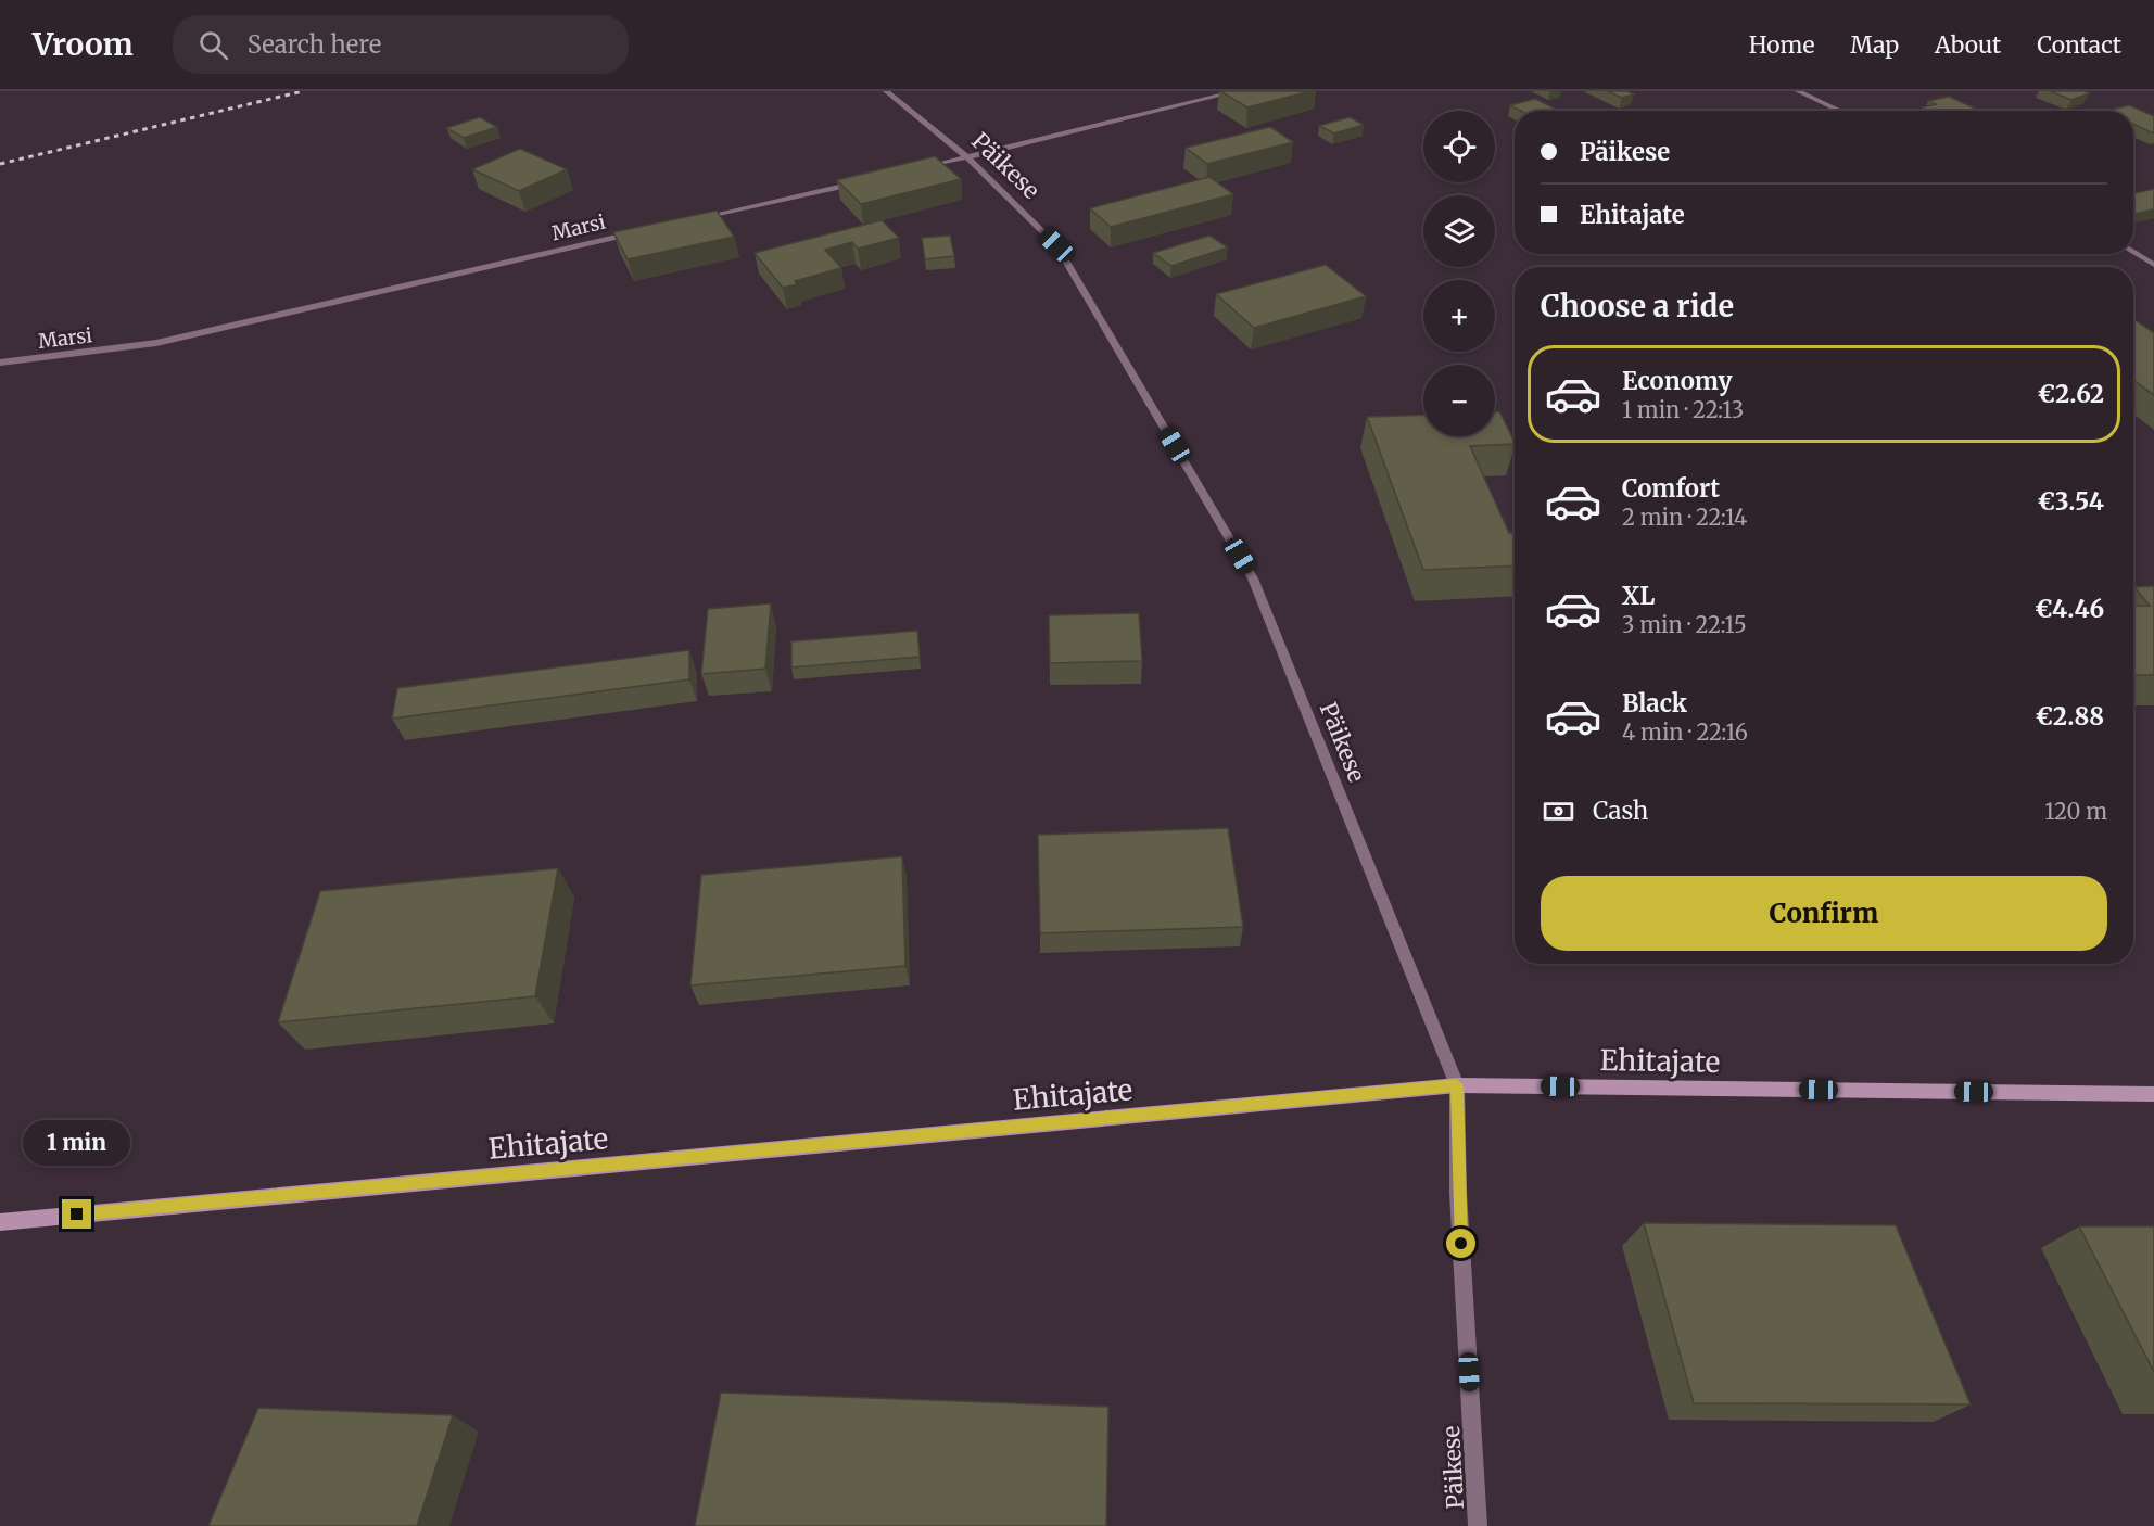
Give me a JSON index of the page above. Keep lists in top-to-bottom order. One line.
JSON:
{"streets":{"street":["Päikese","Marsi","Ehitajate"]},"crossings":[["Päikese","Ehitajate"]],"page":{"header":"Vroom","search":"Search here","nav":["Home","Map","About","Contact"],"map_buttons":["+","−"],"banner":["Päikese","Ehitajate"],"heading":"Choose a ride","list":[{"name":"Economy","note":"1 min · 22:13","value":"€2.62"},{"name":"Comfort","note":"2 min · 22:14","value":"€3.54"},{"name":"XL","note":"3 min · 22:15","value":"€4.46"},{"name":"Black","note":"4 min · 22:16","value":"€2.88"}],"pay":["Cash","120 m"],"buttons":"Confirm","bubble":"1 min"}}
